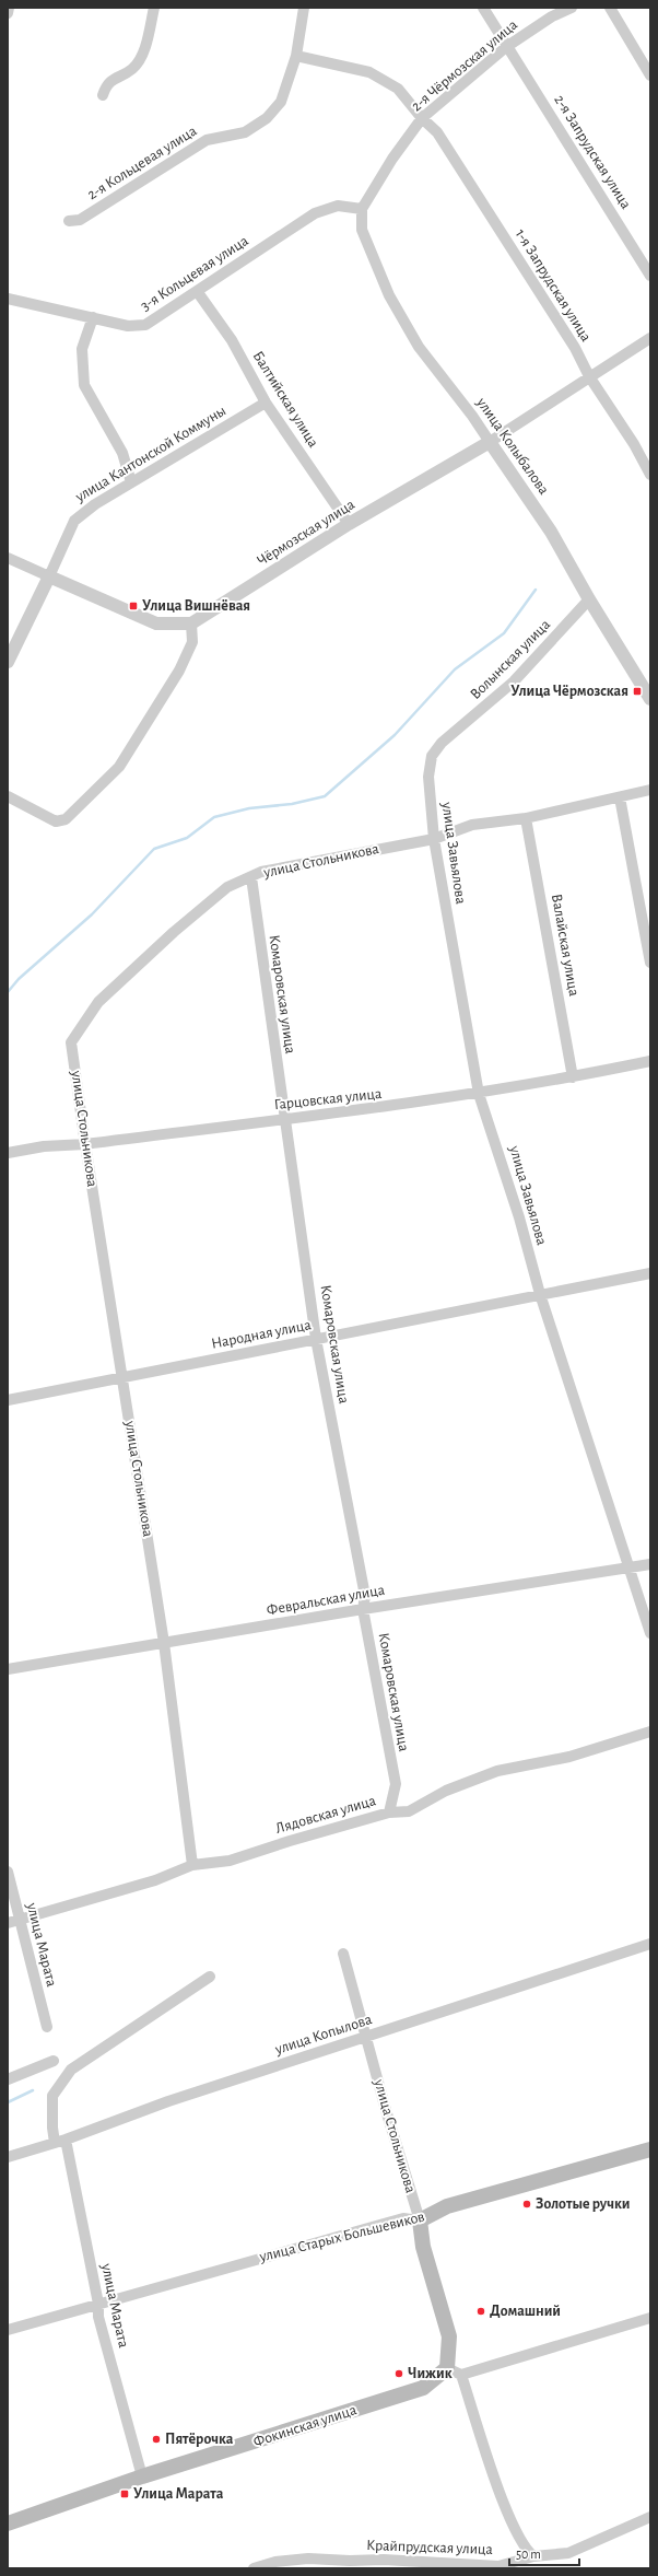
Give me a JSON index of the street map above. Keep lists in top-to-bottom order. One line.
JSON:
{"streets":{"main road":["улица Стольникова","улица Старых Большевиков","Фокинская улица"],"street":["2-я Чёрмозская улица","2-я Запрудская улица","2-я Кольцевая улица","3-я Кольцевая улица","1-я Запрудская улица","Балтийская улица","улица Колыбалова","улица Кантонской Коммуны","Чёрмозская улица","Волынская улица","улица Завьялова","Валайская улица","Комаровская улица","Гарцовская улица","Народная улица","Февральская улица","Лядовская улица","улица Марата","улица Копылова","Крайпрудская улица"]},"crossings":[["2-я Чёрмозская улица","2-я Запрудская улица"],["2-я Чёрмозская улица","3-я Кольцевая улица"],["2-я Чёрмозская улица","1-я Запрудская улица"],["2-я Чёрмозская улица","улица Колыбалова"],["2-я Кольцевая улица","1-я Запрудская улица"],["3-я Кольцевая улица","Балтийская улица"],["3-я Кольцевая улица","улица Колыбалова"],["1-я Запрудская улица","Чёрмозская улица"],["Балтийская улица","улица Кантонской Коммуны"],["Балтийская улица","Чёрмозская улица"],["улица Колыбалова","Чёрмозская улица"],["улица Колыбалова","Волынская улица"],["Волынская улица","улица Завьялова"],["улица Завьялова","улица Стольникова"],["улица Завьялова","Гарцовская улица"],["улица Завьялова","Народная улица"],["улица Завьялова","Февральская улица"],["улица Стольникова","Валайская улица"],["улица Стольникова","Комаровская улица"],["улица Стольникова","Гарцовская улица"],["улица Стольникова","Народная улица"],["улица Стольникова","Февральская улица"],["улица Стольникова","Лядовская улица"],["улица Стольникова","улица Копылова"],["улица Стольникова","улица Старых Большевиков"],["улица Стольникова","Фокинская улица"],["Валайская улица","Гарцовская улица"],["Комаровская улица","Гарцовская улица"],["Комаровская улица","Народная улица"],["Комаровская улица","Февральская улица"],["Комаровская улица","Лядовская улица"],["Лядовская улица","улица Марата"],["улица Марата","улица Копылова"],["улица Марата","улица Старых Большевиков"],["улица Марата","Фокинская улица"]],"places":{"transit":["Улица Вишнёвая","Улица Чёрмозская","Улица Марата"],"other":["Золотые ручки","Домашний","Чижик","Пятёрочка"]},"scale_bar":"50 m"}
